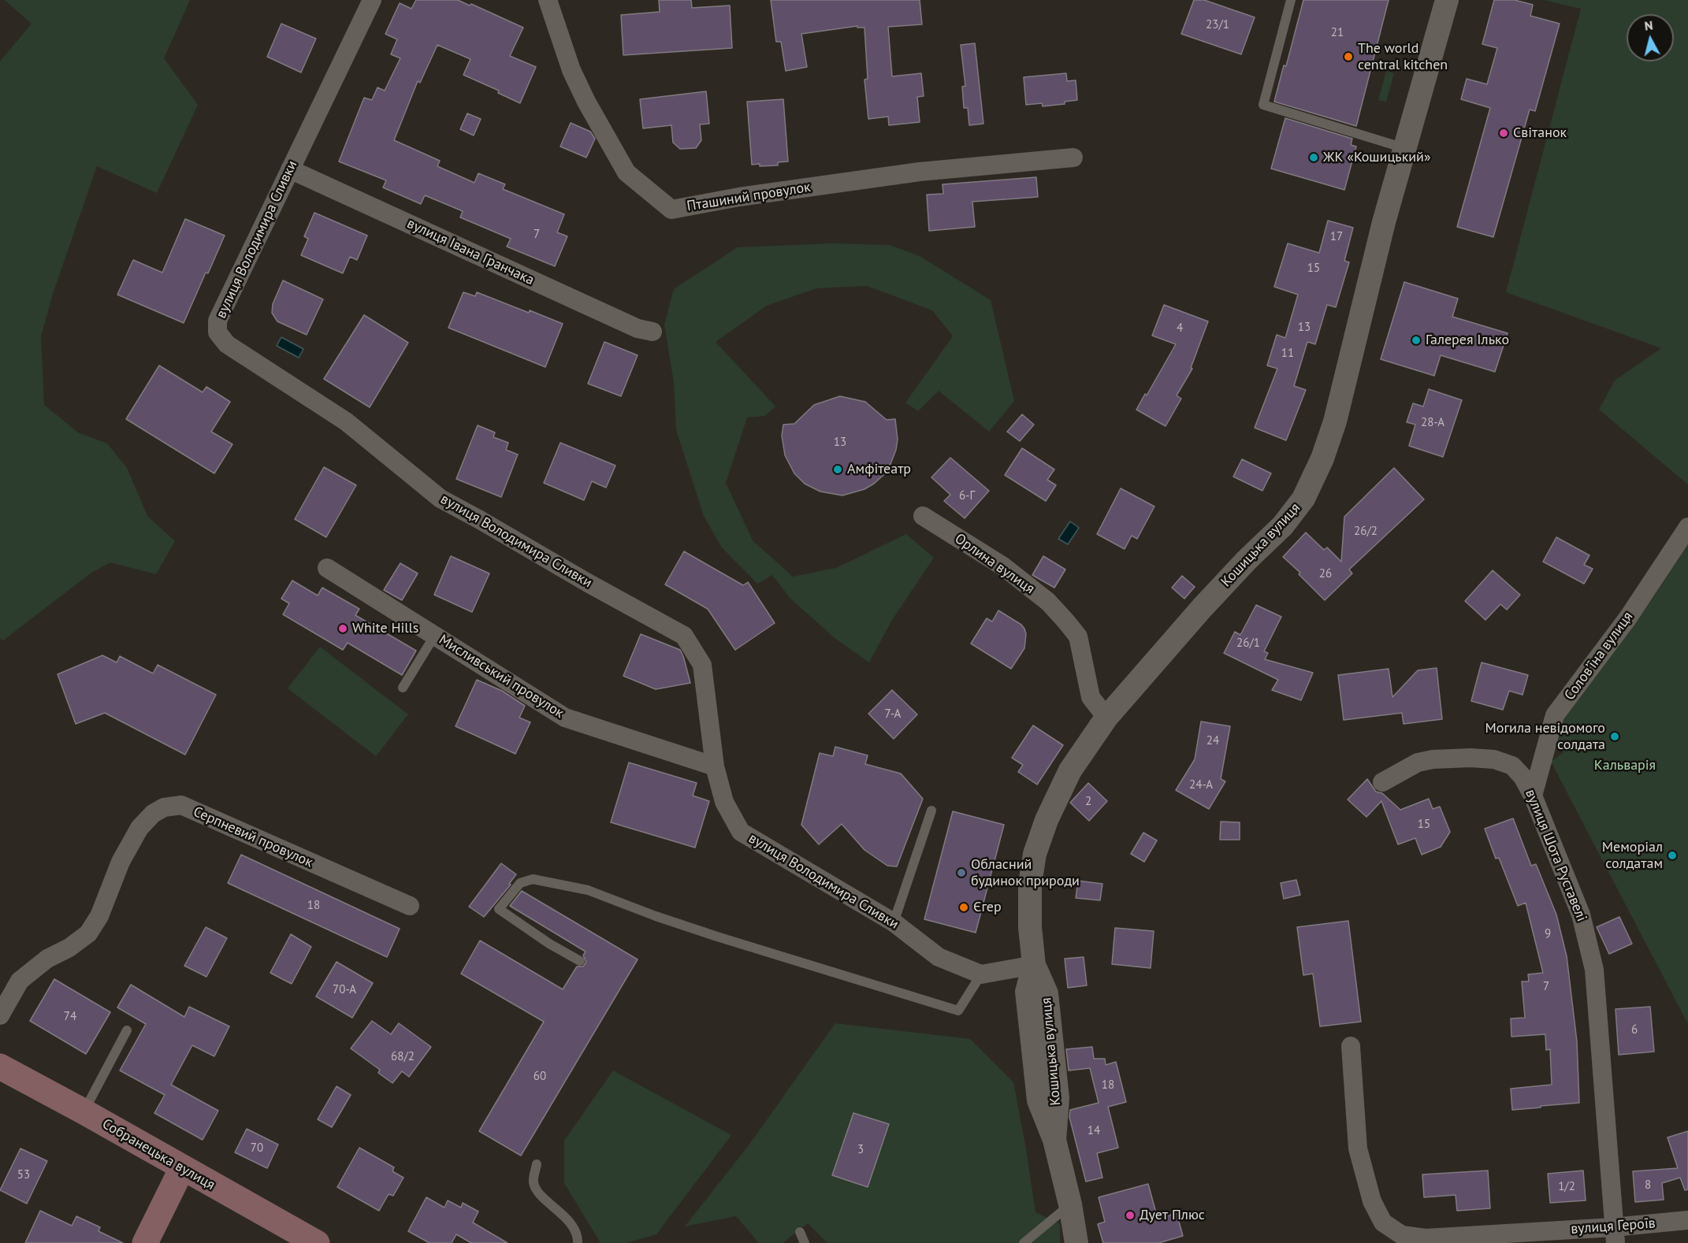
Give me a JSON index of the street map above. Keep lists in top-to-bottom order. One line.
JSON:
{"streets":{"main road":["Собранецька вулиця"],"street":["Пташиний провулок","вулиця Володимира Сливки","вулиця Івана Гранчака","Кошицька вулиця","Орлина вулиця","Соловʼїна вулиця","Мисливський провулок","Серпневий провулок","вулиця Шота Руставелі","вулиця Героїв"]},"crossings":[["вулиця Володимира Сливки","вулиця Івана Гранчака"],["вулиця Володимира Сливки","Мисливський провулок"],["Кошицька вулиця","Орлина вулиця"],["Соловʼїна вулиця","вулиця Шота Руставелі"],["вулиця Шота Руставелі","вулиця Героїв"]],"parks":["Кальварія"],"places":["The world central kitchen","Світанок","ЖК «Кошицький»","Галерея Ілько","Амфітеатр","White Hills","Могила невідомого солдата","Меморіал солдатам","Обласний будинок природи","Єгер","Дует Плюс"],"house_numbers":["23/1","21","7","17","15","13","4","11","28-А","13","6-Г","26/2","26","26/1","7-А","24","24-А","2","15","18","9","7","70-А","74","6","68/2","60","18","14","70","3","53","8","1/2"],"north":"top"}
